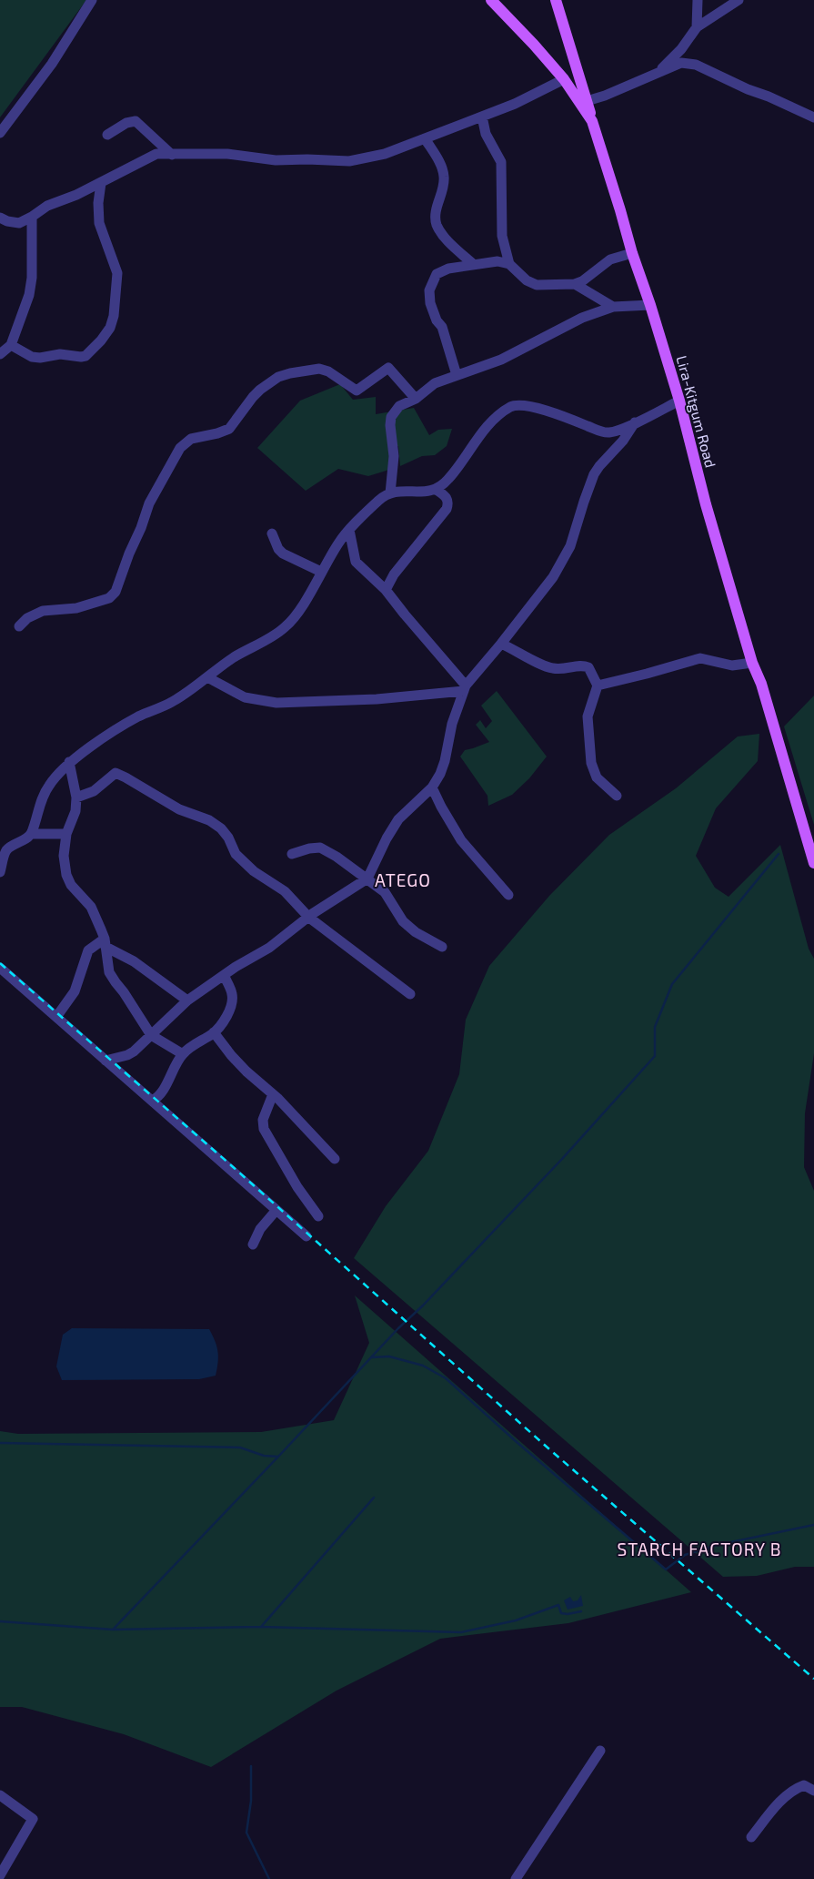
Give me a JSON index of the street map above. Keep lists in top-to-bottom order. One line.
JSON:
{"streets":{"main road":["Lira-Kitgum Road"]},"districts":["ATEGO","STARCH FACTORY B"]}
